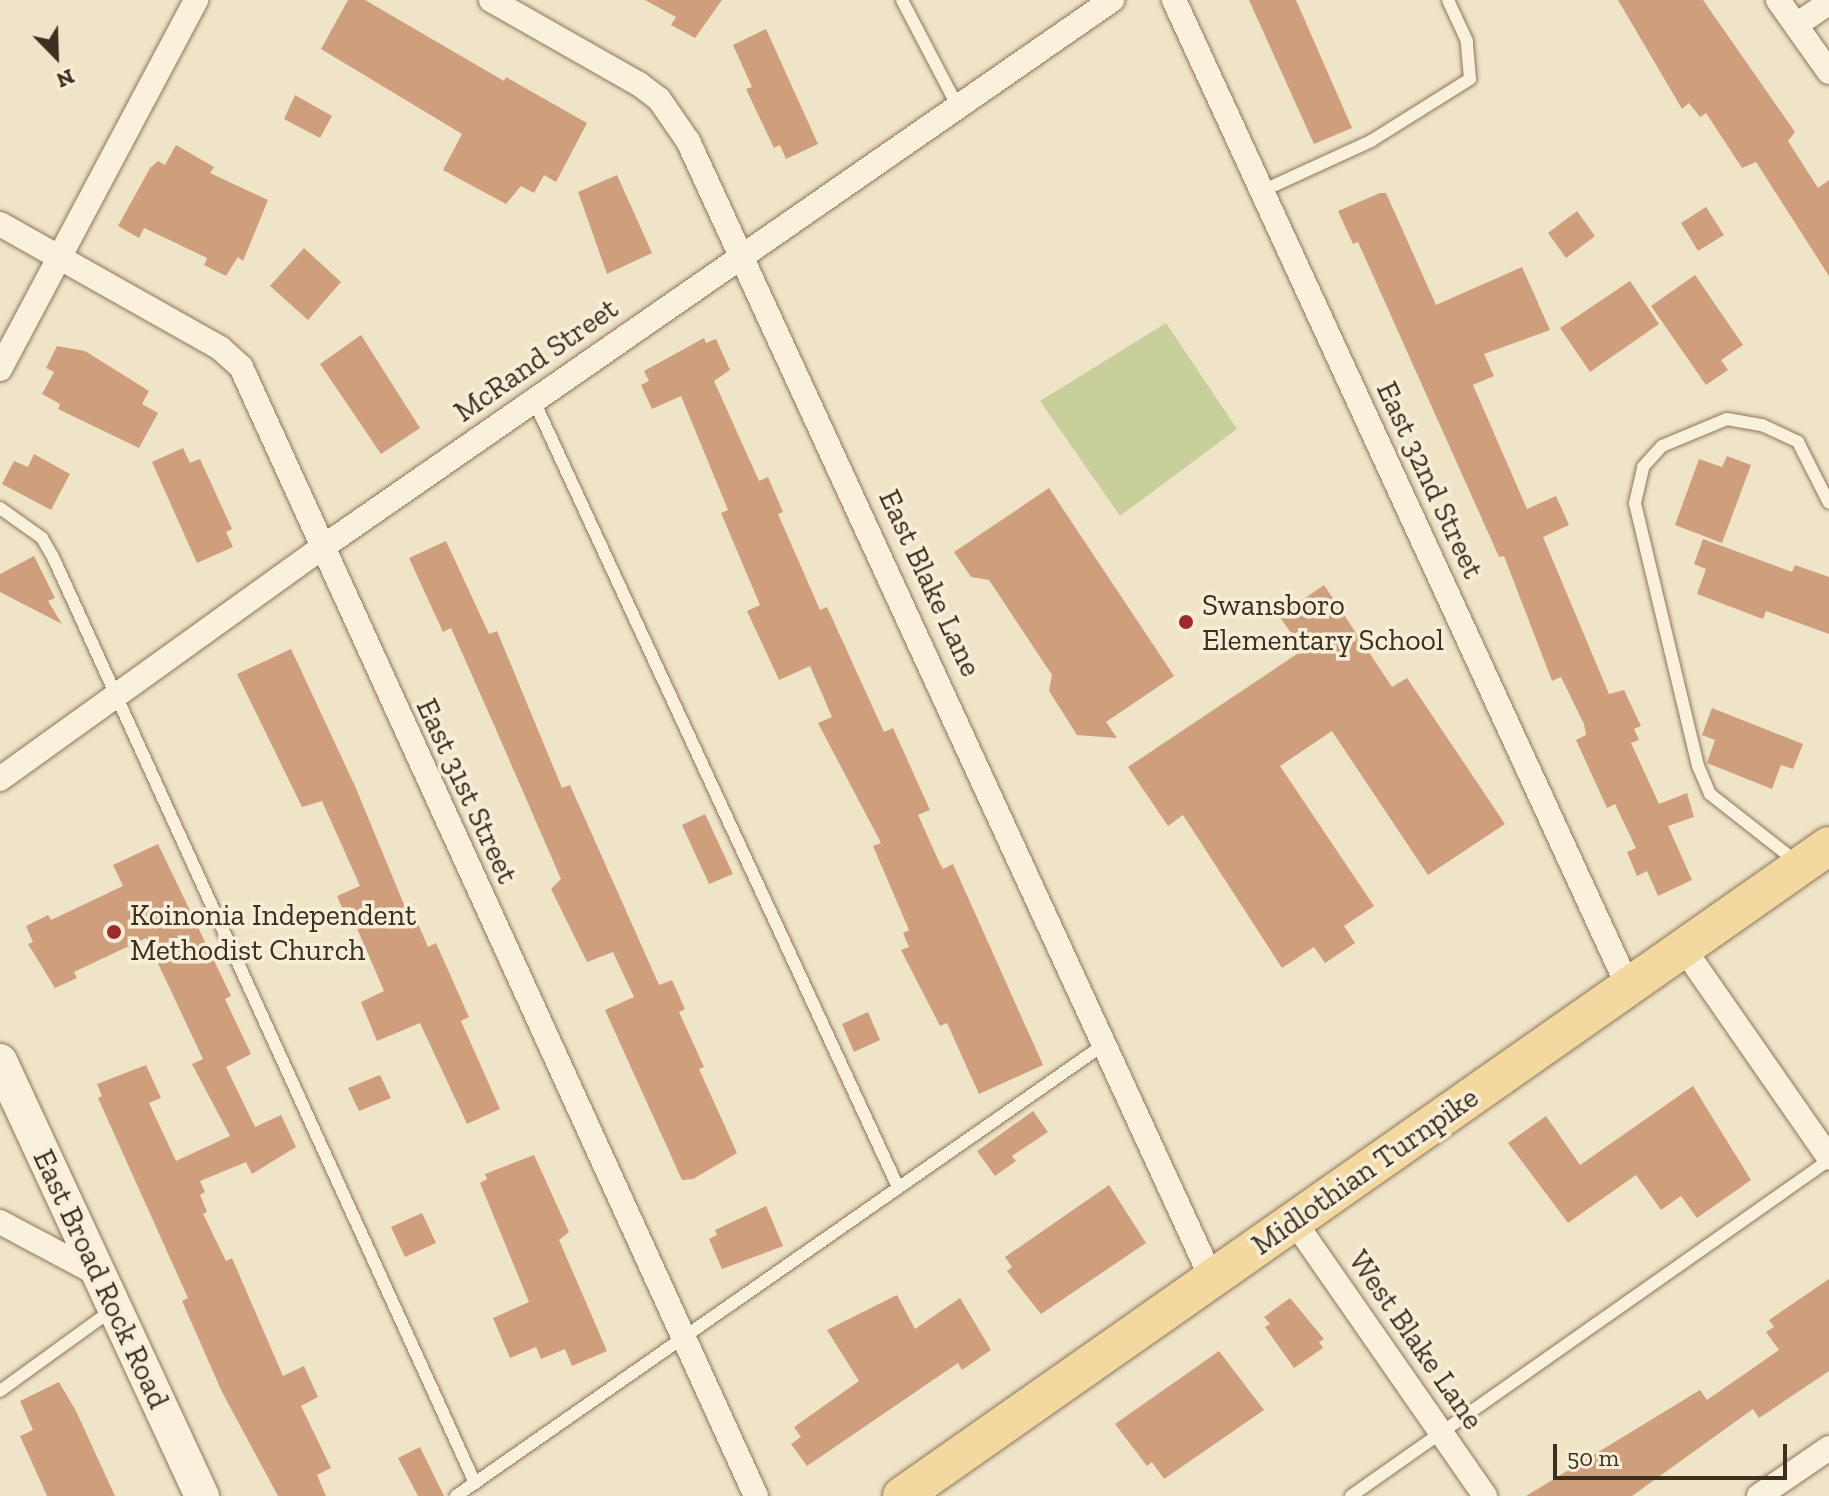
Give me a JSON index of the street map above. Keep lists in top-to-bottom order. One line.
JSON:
{"streets":{"main road":["Midlothian Turnpike","East Broad Rock Road"],"street":["McRand Street","East 32nd Street","East Blake Lane","East 31st Street","West Blake Lane"]},"crossings":[["McRand Street","East Blake Lane"],["McRand Street","East 31st Street"],["East 32nd Street","Midlothian Turnpike"],["East Blake Lane","Midlothian Turnpike"],["Midlothian Turnpike","West Blake Lane"]],"places":["Swansboro Elementary School","Koinonia Independent Methodist Church"],"scale_bar":"50 m","north":"bottom right"}
